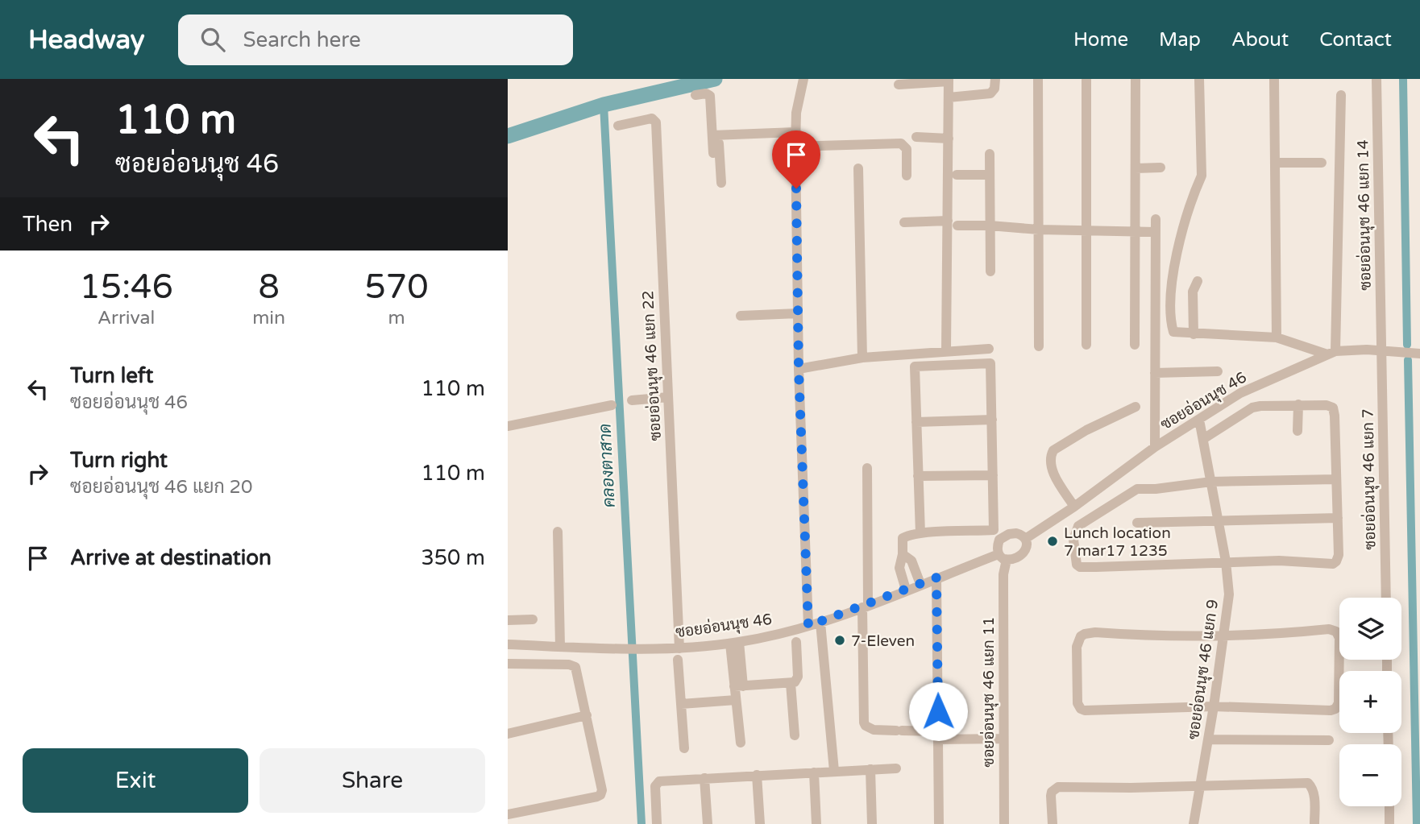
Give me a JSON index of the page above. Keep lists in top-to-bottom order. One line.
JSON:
{"streets":{"street":["ซอยอ่อนนุช 46 แยก 14","ซอยอ่อนนุช 46 แยก 22","ซอยอ่อนนุช 46","ซอยอ่อนนุช 46 แยก 7","ซอยอ่อนนุช 46 แยก 9","ซอยอ่อนนุช 46 แยก 11"]},"crossings":[["ซอยอ่อนนุช 46 แยก 14","ซอยอ่อนนุช 46"],["ซอยอ่อนนุช 46 แยก 14","ซอยอ่อนนุช 46 แยก 7"],["ซอยอ่อนนุช 46 แยก 22","ซอยอ่อนนุช 46"],["ซอยอ่อนนุช 46","ซอยอ่อนนุช 46 แยก 7"],["ซอยอ่อนนุช 46","ซอยอ่อนนุช 46 แยก 9"],["ซอยอ่อนนุช 46","ซอยอ่อนนุช 46 แยก 11"]],"water":["คลองตาสาด"],"places":["Lunch location 7 mar17 1235","7-Eleven"],"page":{"header":"Headway","search":"Search here","nav":["Home","Map","About","Contact"],"turn":["110 m","ซอยอ่อนนุช 46"],"then":"Then","eta":["15:46","Arrival","8","min","570","m"],"list":[{"name":"Turn left","note":"ซอยอ่อนนุช 46","value":"110 m"},{"name":"Turn right","note":"ซอยอ่อนนุช 46 แยก 20","value":"110 m"},{"name":"Arrive at destination","value":"350 m"}],"map_buttons":["+","−"],"buttons":["Exit","Share"]}}
